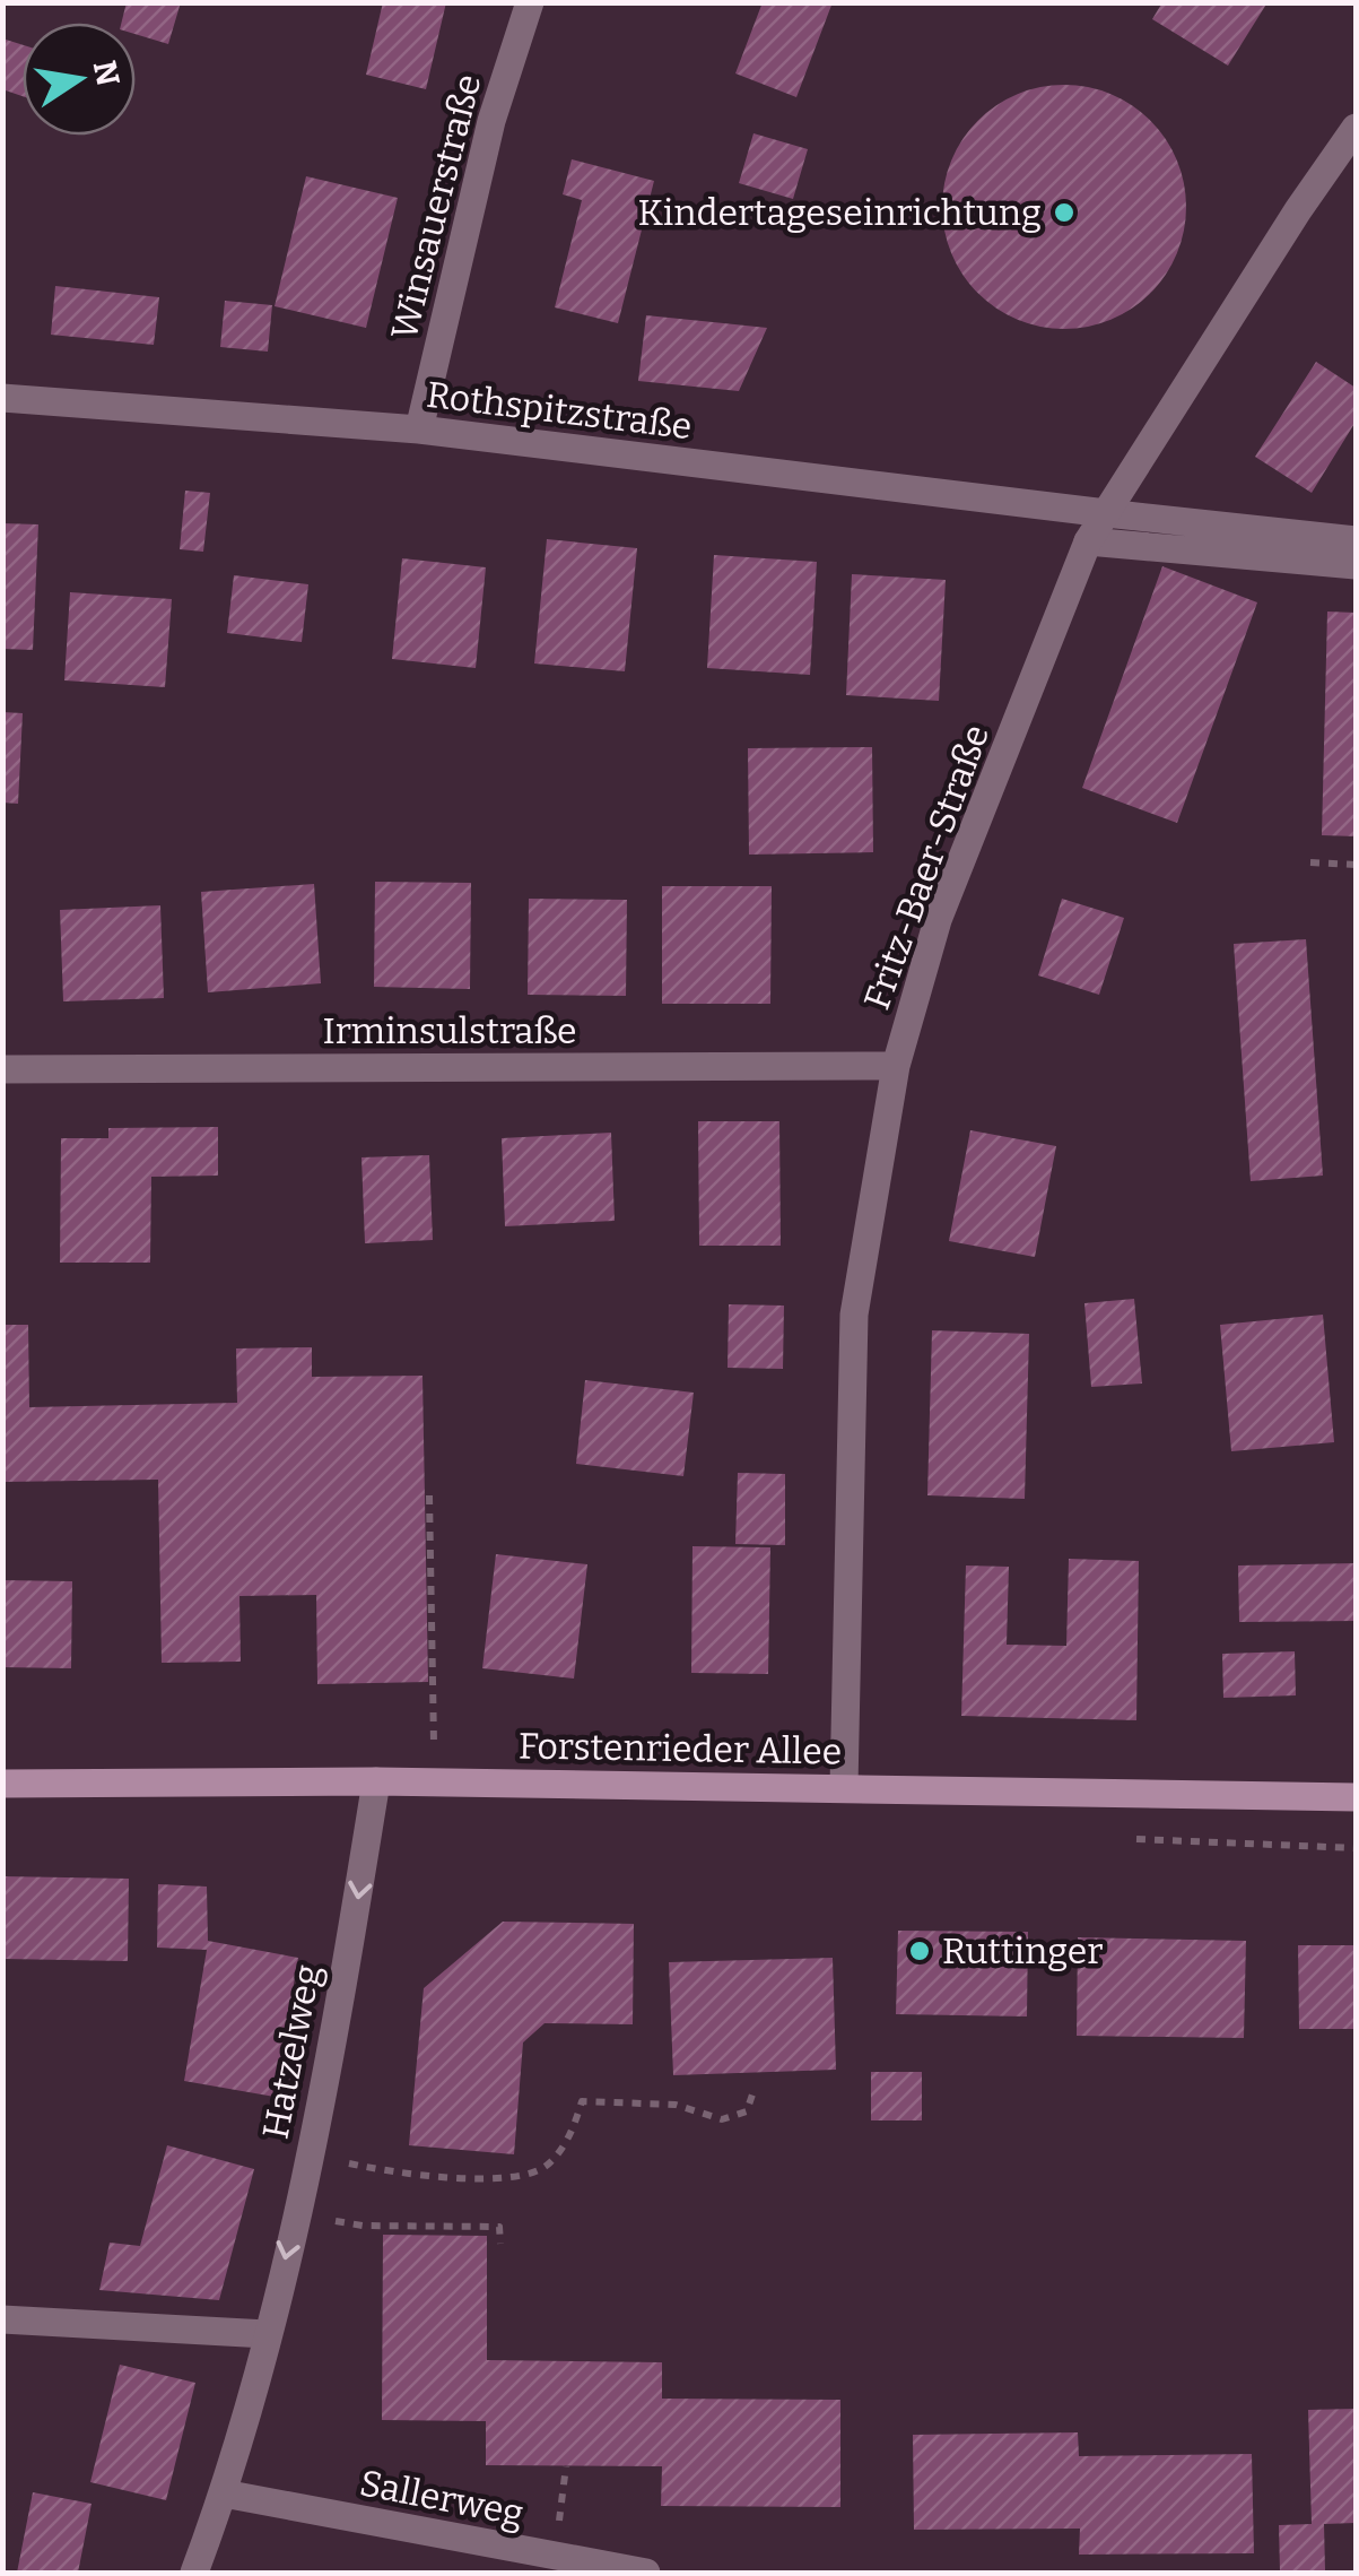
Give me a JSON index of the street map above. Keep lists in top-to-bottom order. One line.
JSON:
{"streets":{"street":["Winsauerstraße","Rothspitzstraße","Fritz-Baer-Straße","Irminsulstraße","Forstenrieder Allee","Hatzelweg","Sallerweg"]},"crossings":[["Winsauerstraße","Rothspitzstraße"],["Rothspitzstraße","Fritz-Baer-Straße"],["Fritz-Baer-Straße","Irminsulstraße"],["Fritz-Baer-Straße","Forstenrieder Allee"],["Forstenrieder Allee","Hatzelweg"],["Hatzelweg","Sallerweg"]],"one_way":["Hatzelweg"],"places":["Kindertageseinrichtung","Ruttinger"],"north":"right"}
